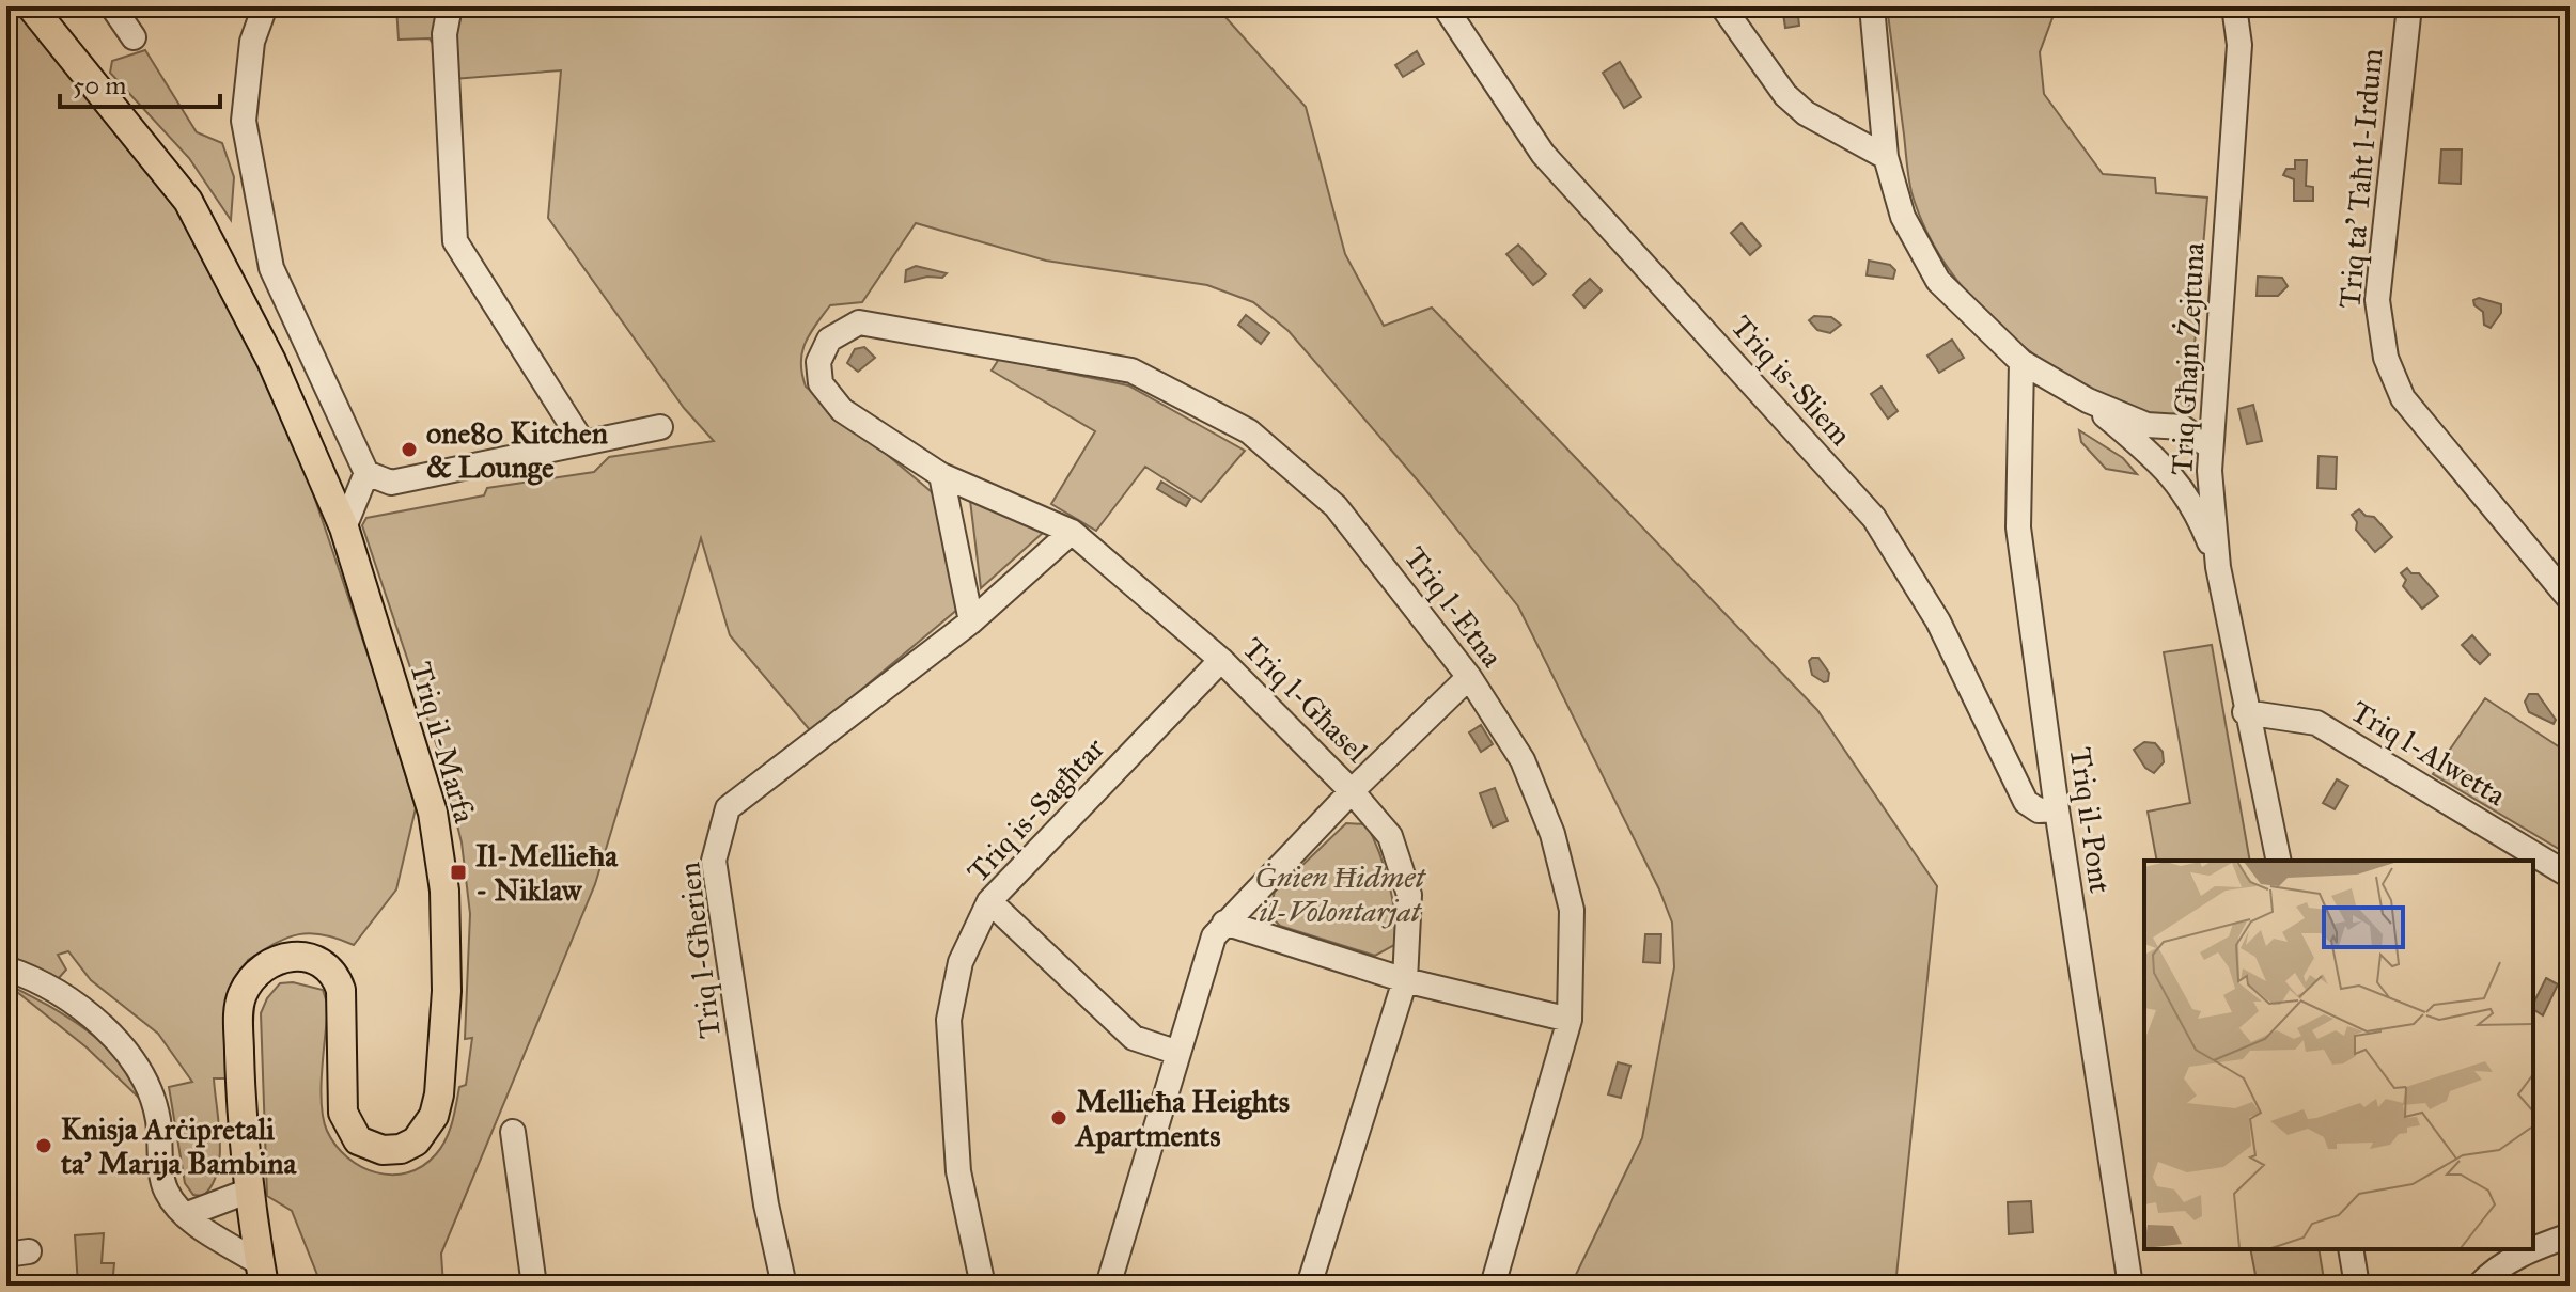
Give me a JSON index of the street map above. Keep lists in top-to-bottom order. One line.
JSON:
{"streets":{"main road":["Triq il-Marfa"],"street":["Triq ta' Taħt l-Irdum","Triq Għajn Żejtuna","Triq is-Sliem","Triq l-Etna","Triq l-Għasel","Triq l-Alwetta","Triq is-Sagħtar","Triq il-Pont","Triq l-Għerien"]},"crossings":[["Triq Għajn Żejtuna","Triq l-Alwetta"],["Triq is-Sliem","Triq il-Pont"],["Triq l-Etna","Triq l-Għasel"],["Triq l-Għasel","Triq is-Sagħtar"],["Triq l-Għasel","Triq l-Għerien"]],"parks":["Ġnien Ħidmet il-Volontarjat"],"places":{"other":["one80 Kitchen & Lounge","Mellieħa Heights Apartments","Knisja Arċipretali ta’ Marija Bambina"],"transit":["Il-Mellieħa - Niklaw"]},"scale_bar":"50 m"}
